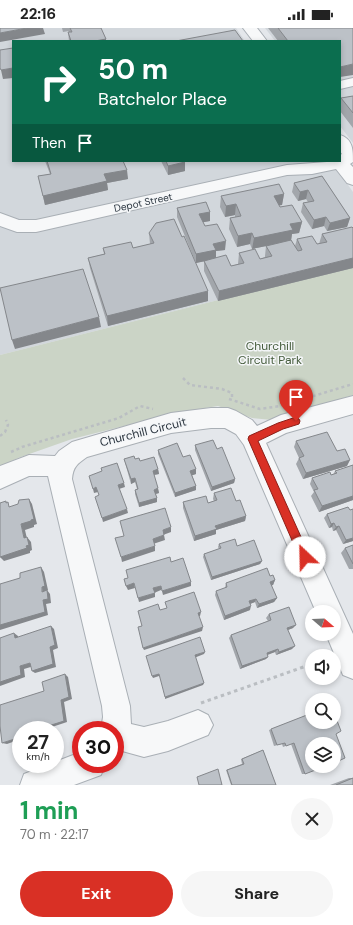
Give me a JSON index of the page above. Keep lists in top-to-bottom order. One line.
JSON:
{"streets":{"street":["Depot Street","Churchill Circuit"]},"parks":["Churchill Circuit Park"],"north":"right","page":{"status":"22:16","turn":["50 m","Batchelor Place"],"then":"Then","speed":"27 km/h","limit":"30","heading":["1 min","70 m · 22:17"],"buttons":["Exit","Share"]}}
